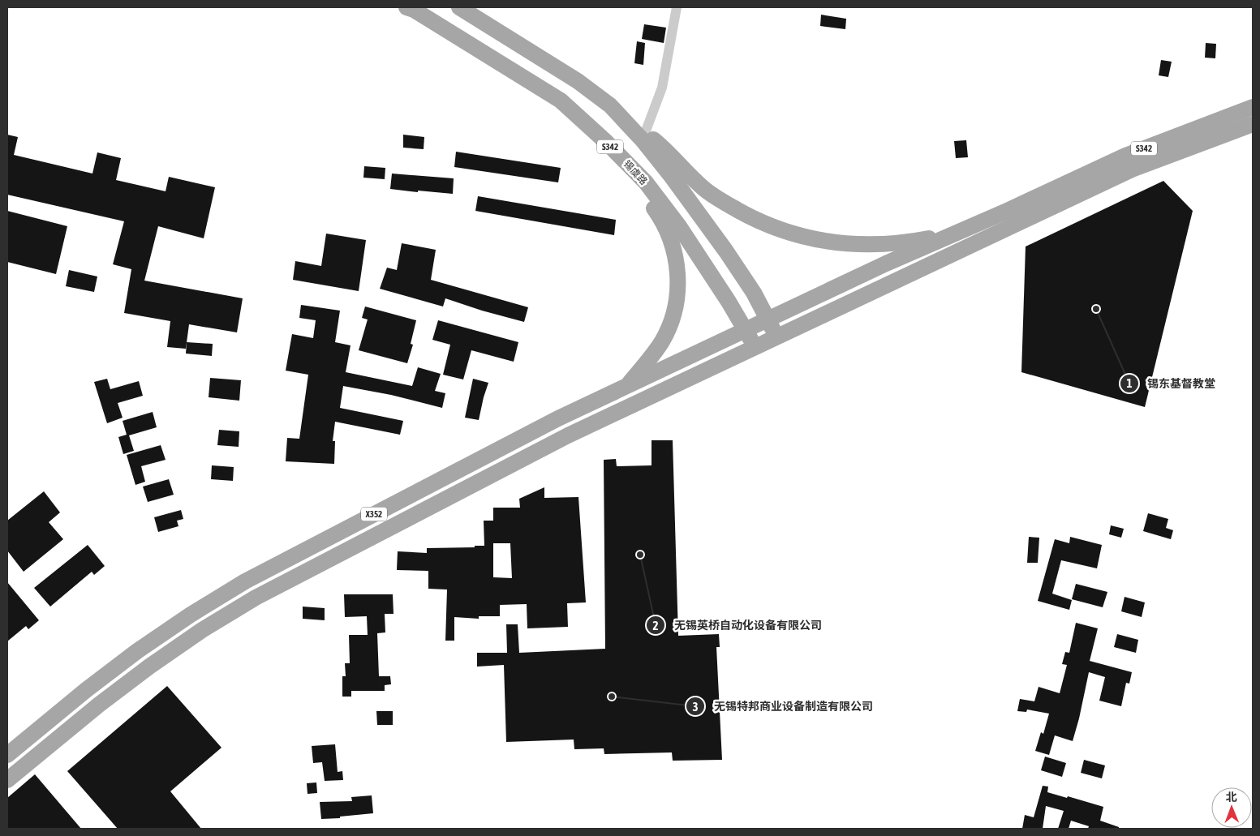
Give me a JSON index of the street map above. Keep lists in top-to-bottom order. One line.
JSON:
{"streets":{"main road":["S342","锡虞路","X352"]},"crossings":[["S342","锡虞路"],["S342","X352"],["锡虞路","X352"]],"places":["锡东基督教堂","无锡英桥自动化设备有限公司","无锡特邦商业设备制造有限公司"],"north":"top"}
